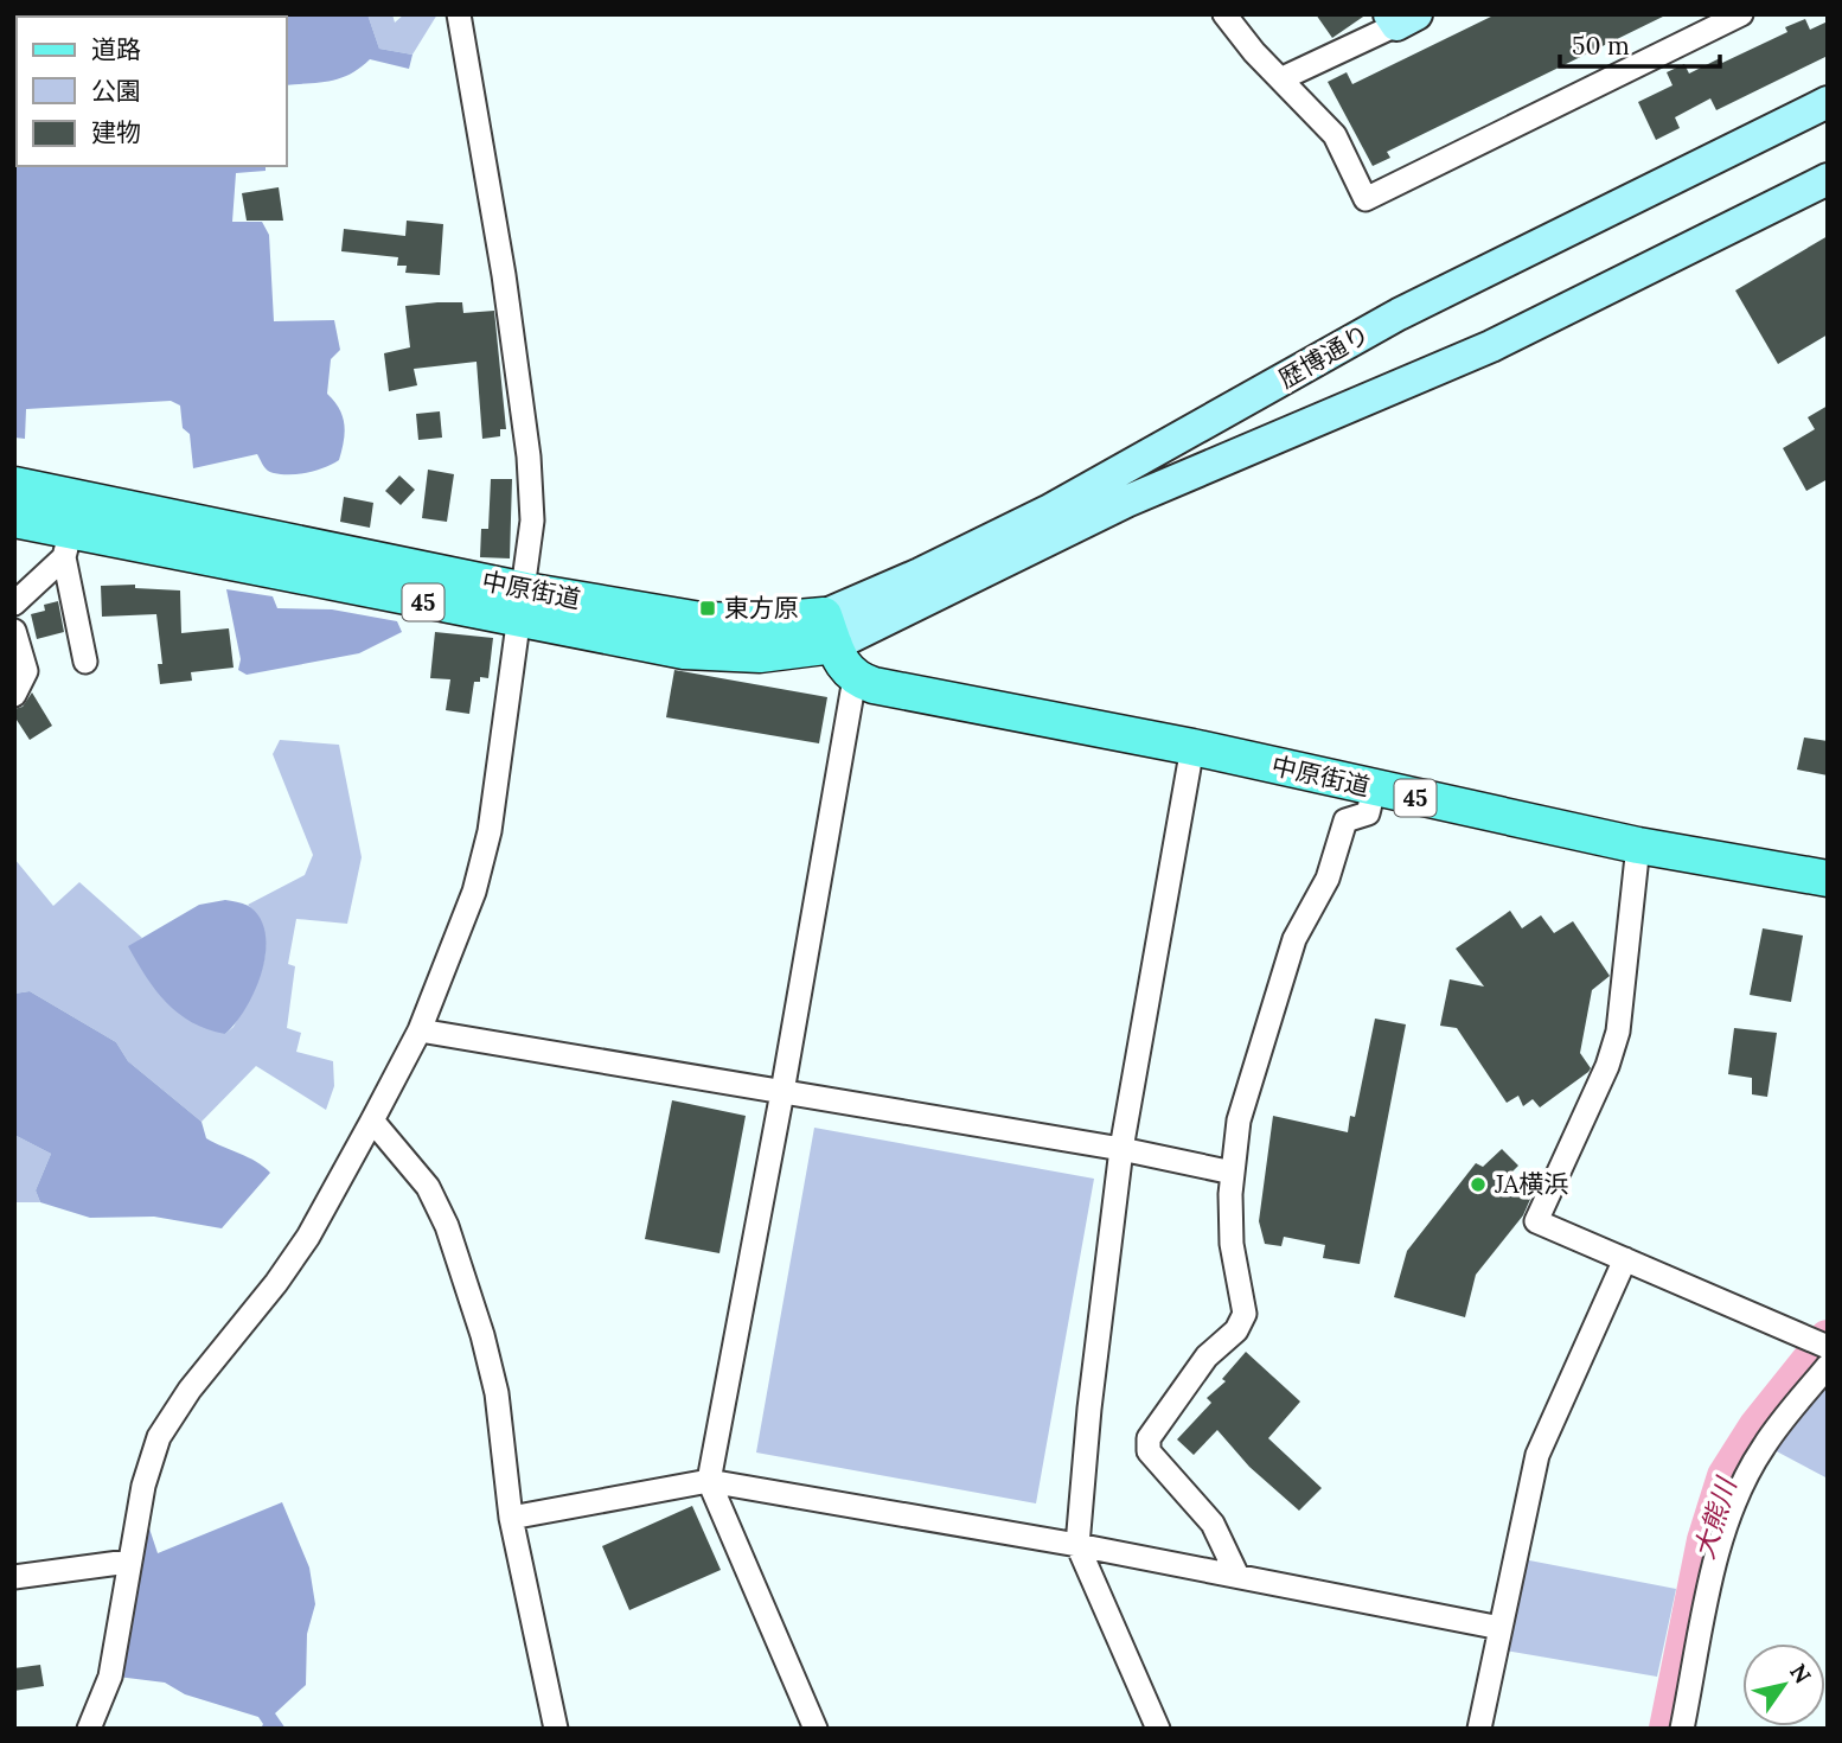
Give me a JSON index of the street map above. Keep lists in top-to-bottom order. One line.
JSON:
{"streets":{"main road":["中原街道","45"],"street":["歴博通り"]},"crossings":[["歴博通り","中原街道"]],"water":["大熊川"],"places":{"transit":["東方原"],"other":["JA横浜"]},"legend":["道路","公園","建物"],"scale_bar":"50 m","north":"top right"}
